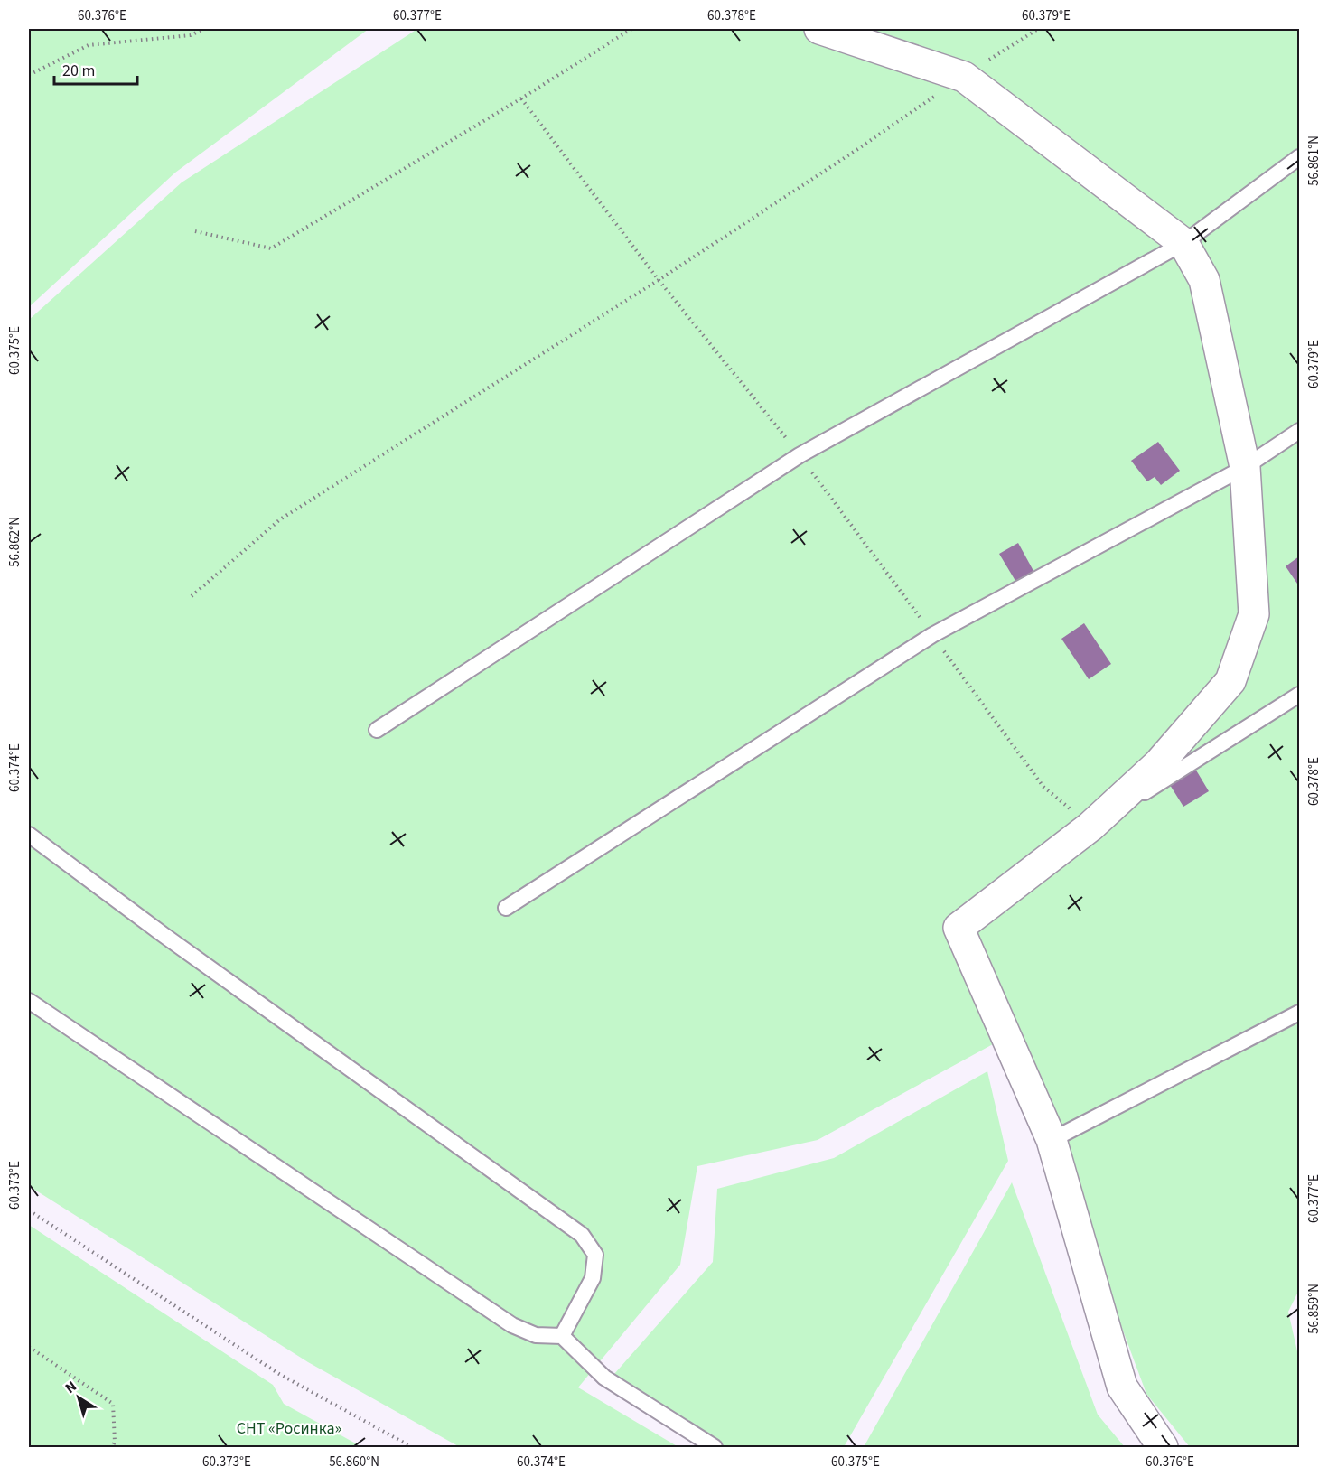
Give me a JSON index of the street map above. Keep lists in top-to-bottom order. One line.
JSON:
{"parks":["СНТ «Росинка»"],"scale_bar":"20 m","north":"top left","coordinates":["60.376°E","60.377°E","60.378°E","60.379°E","56.861°N","60.375°E","56.862°N","60.374°E","60.373°E","56.859°N","56.860°N"]}
